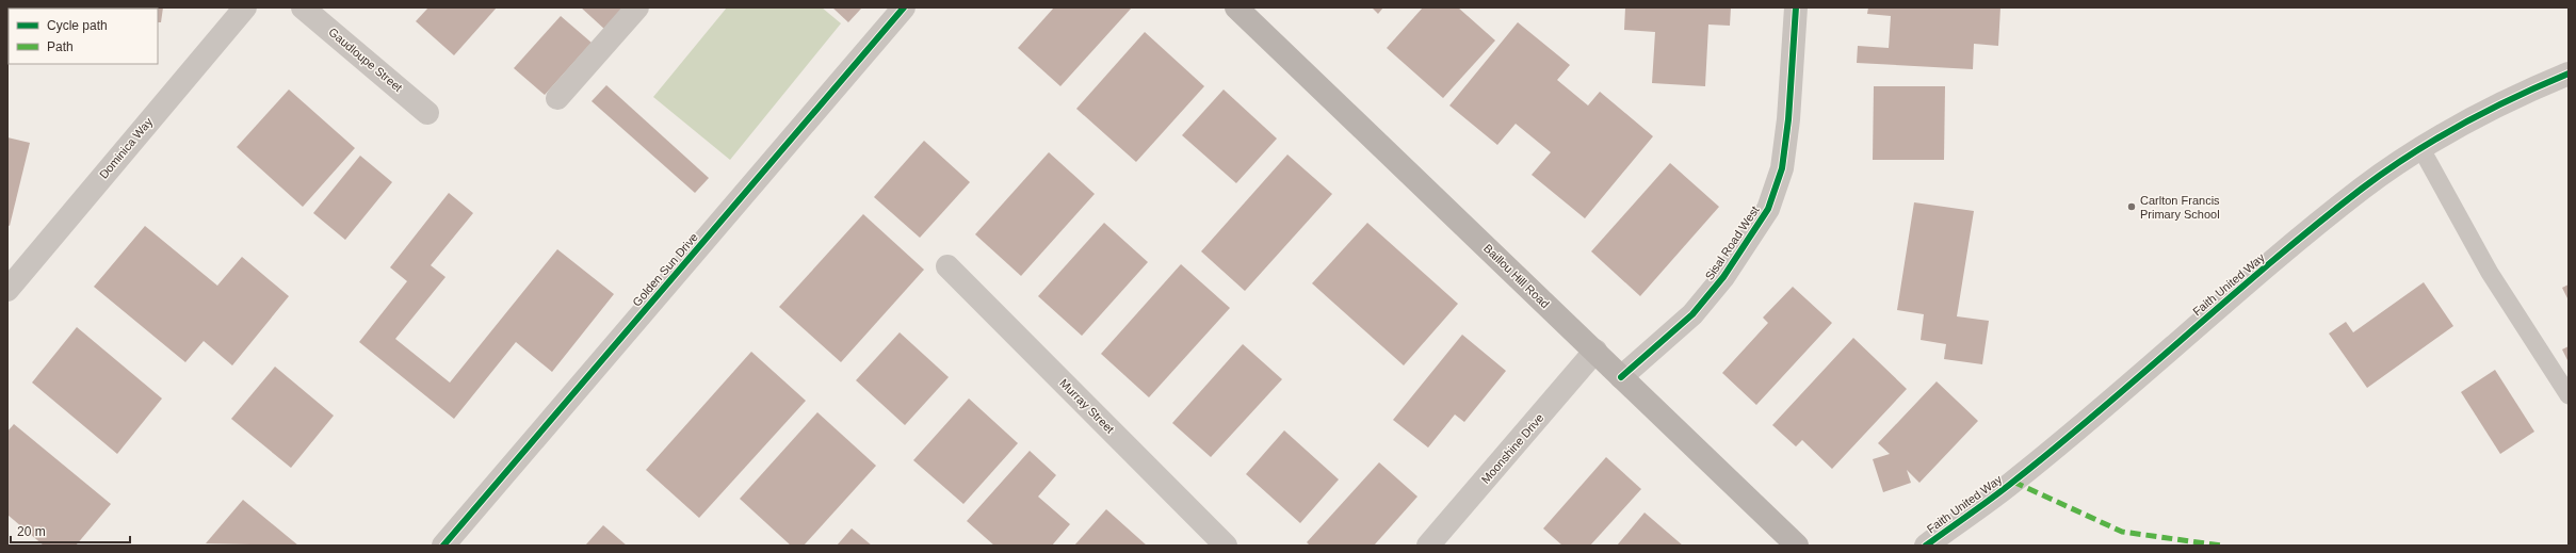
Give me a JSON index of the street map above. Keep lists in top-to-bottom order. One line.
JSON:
{"streets":{"main road":["Baillou Hill Road"],"street":["Gaudloupe Street","Dominica Way","Sisal Road West","Golden Sun Drive","Faith United Way","Murray Street","Moonshine Drive"]},"crossings":[["Sisal Road West","Baillou Hill Road"],["Baillou Hill Road","Moonshine Drive"]],"places":["Carlton Francis Primary School"],"legend":["Cycle path","Path"],"scale_bar":"20 m"}
